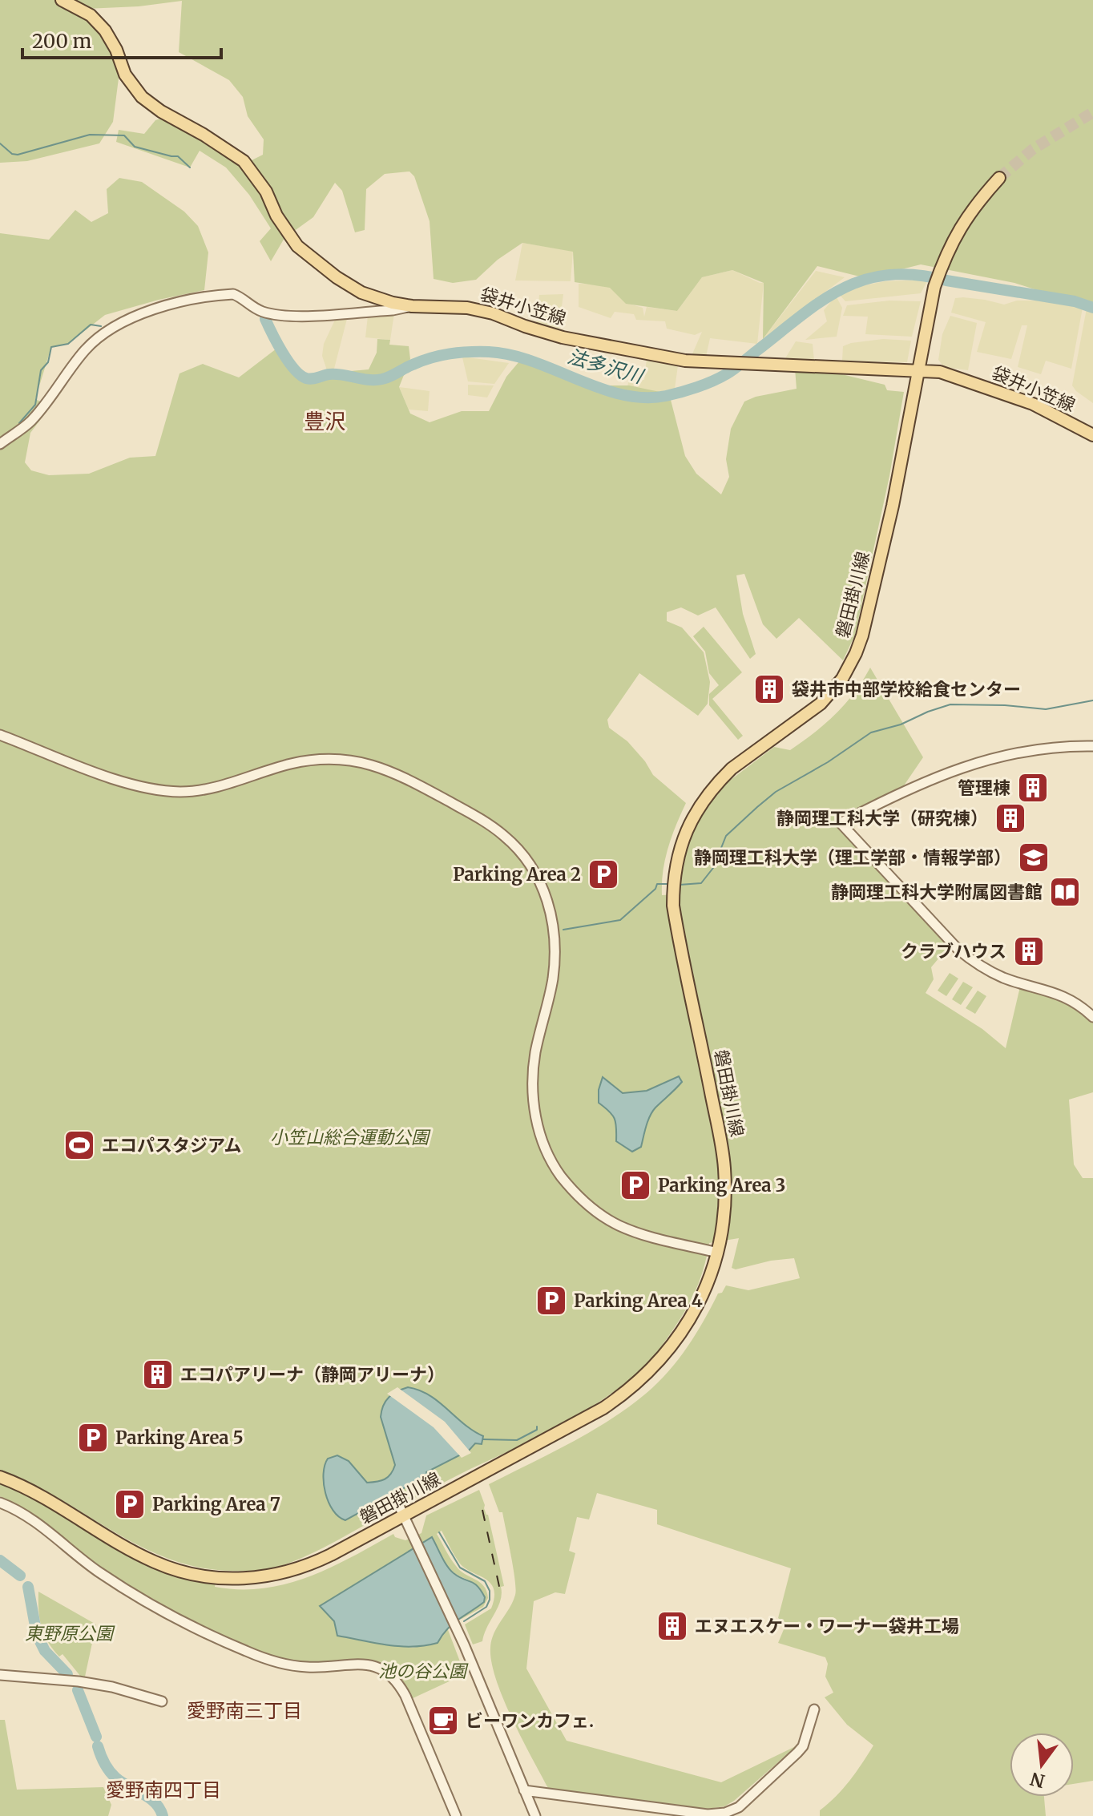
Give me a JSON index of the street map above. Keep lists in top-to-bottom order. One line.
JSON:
{"streets":{"main road":["袋井小笠線","磐田掛川線"]},"crossings":[["袋井小笠線","磐田掛川線"]],"districts":["豊沢","愛野南三丁目","愛野南四丁目"],"water":["法多沢川"],"parks":["小笠山総合運動公園","東野原公園","池の谷公園"],"places":{"building":["袋井市中部学校給食センター","管理棟","静岡理工科大学（研究棟）","クラブハウス","エコパアリーナ（静岡アリーナ）","エヌエスケー・ワーナー袋井工場"],"school or university":["静岡理工科大学（理工学部・情報学部）"],"parking":["Parking Area 2","Parking Area 3","Parking Area 4","Parking Area 5","Parking Area 7"],"library":["静岡理工科大学附属図書館"],"sports":["エコパスタジアム"],"cafe":["ビーワンカフェ."]},"scale_bar":"200 m","north":"bottom"}
